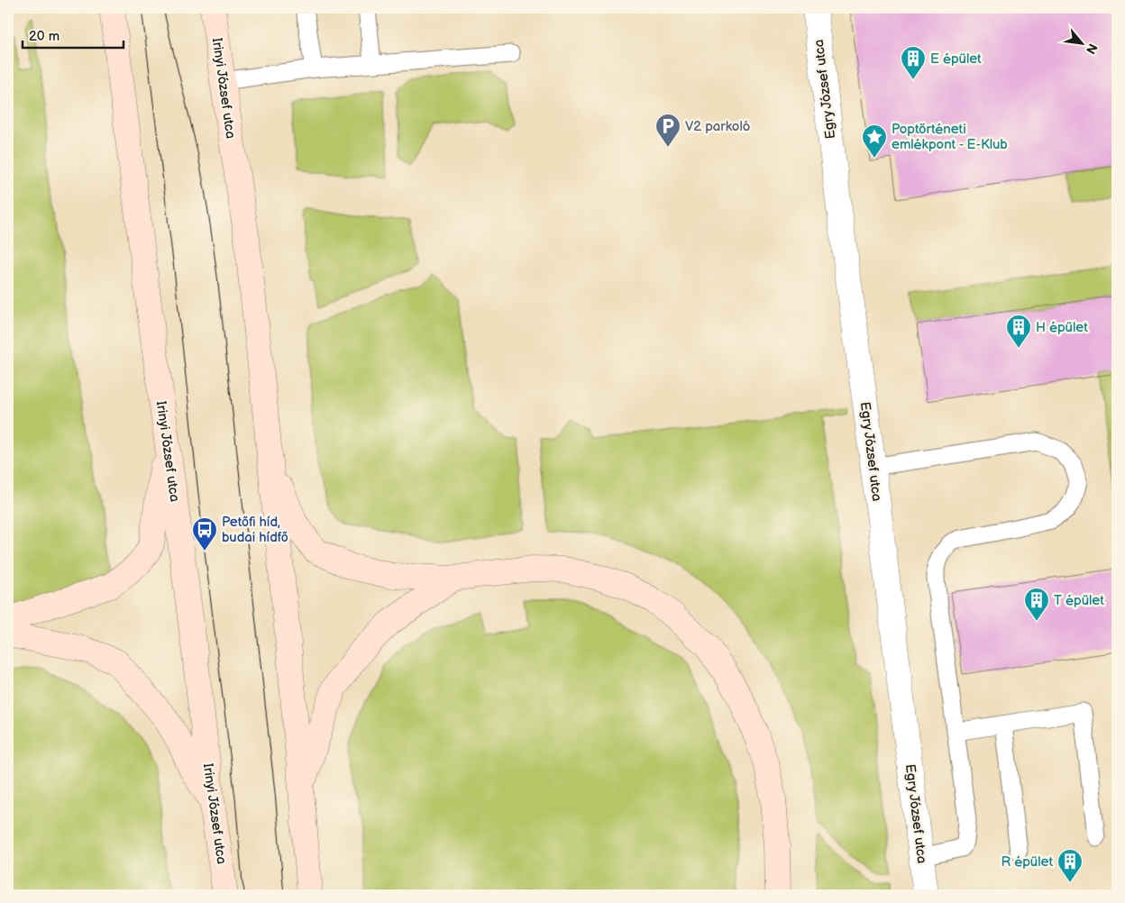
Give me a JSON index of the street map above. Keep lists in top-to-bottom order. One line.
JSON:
{"streets":{"main road":["Irinyi József utca"],"street":["Egry József utca"]},"places":{"building":["E épület","H épület","T épület","R épület"],"parking":["V2 parkoló"],"place":["Poptörténeti emlékpont - E-Klub"],"bus stop":["Petőfi híd, budai hídfő"]},"scale_bar":"20 m","north":"bottom right"}
